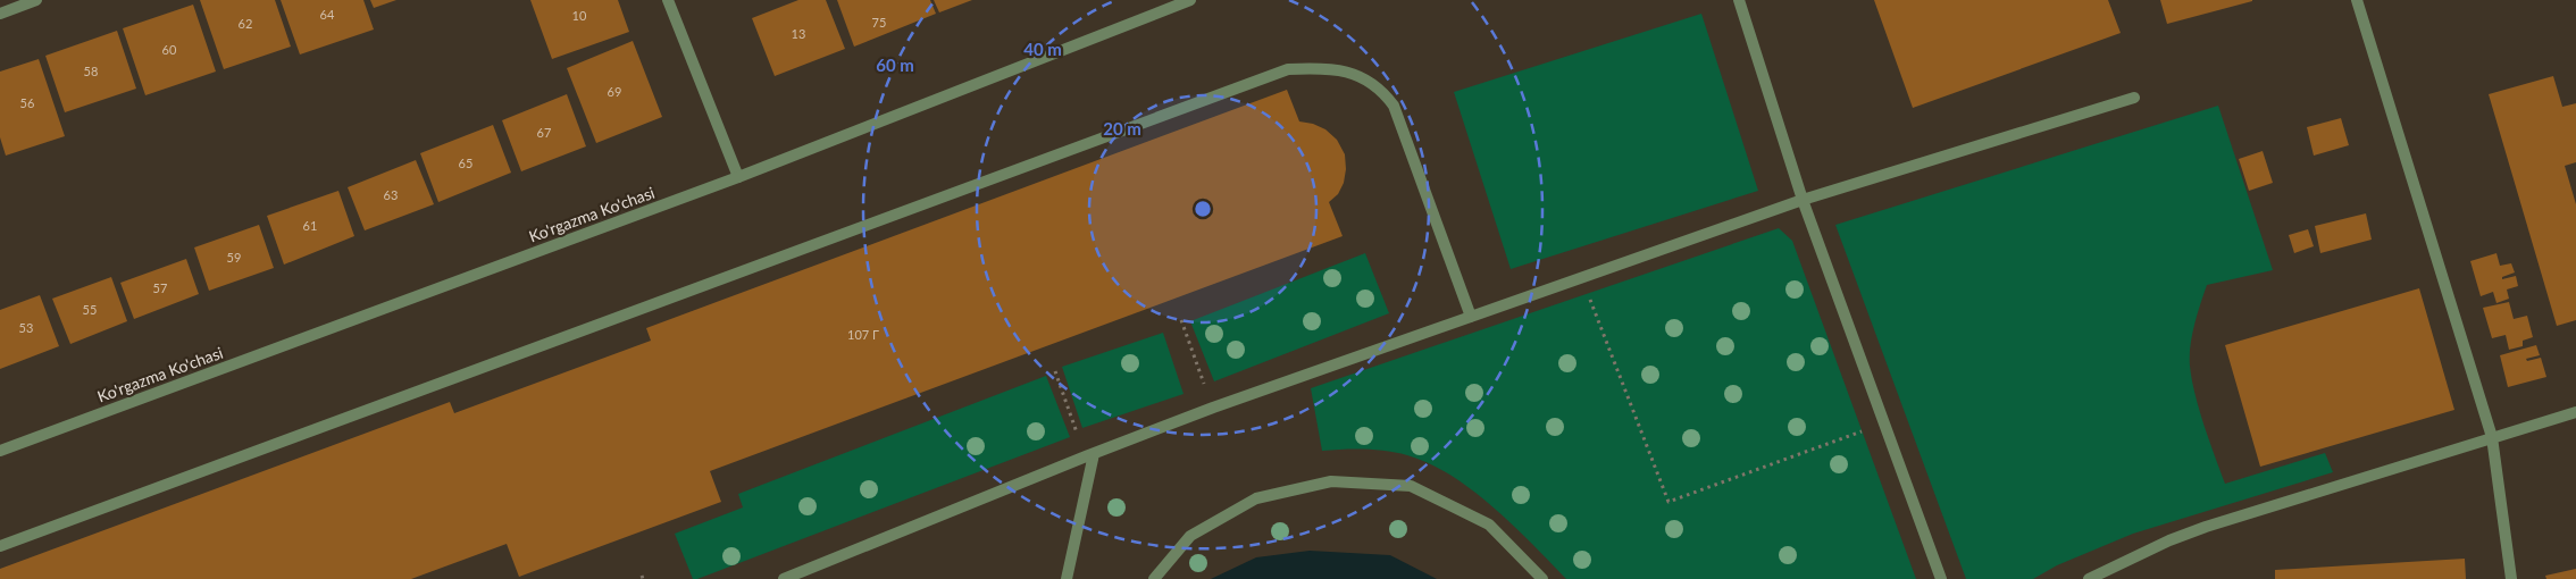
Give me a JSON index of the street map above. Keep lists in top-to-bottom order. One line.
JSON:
{"streets":{"street":["Ko'rgazma Ko'chasi"]},"house_numbers":["64","10","75","62","13","60","58","69","56","67","65","63","61","59","57","55","53","107 Г"],"rings":["40 m","60 m","20 m"]}
